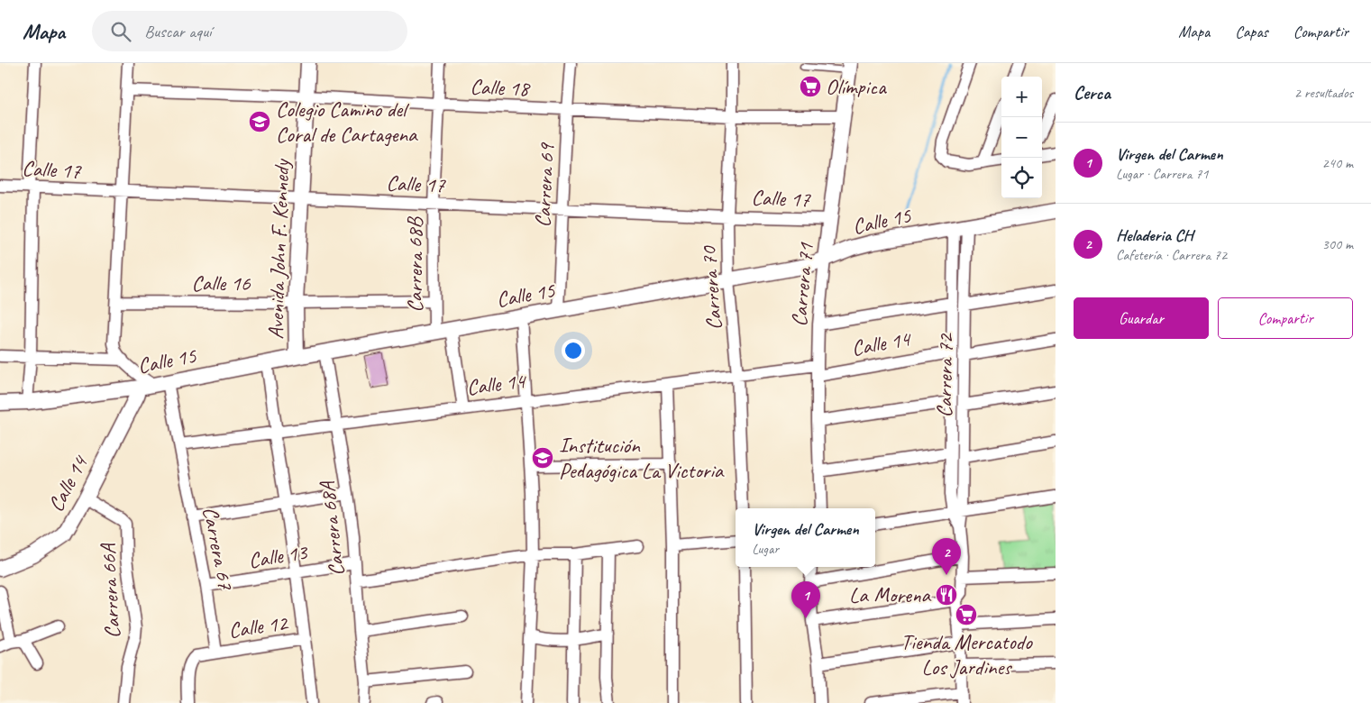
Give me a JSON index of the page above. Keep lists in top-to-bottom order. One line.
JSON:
{"streets":{"street":["Calle 18","Calle 17","Carrera 69","Calle 15","Avenida John F. Kennedy","Carrera 68B","Calle 16","Carrera 71","Carrera 70","Calle 14","Carrera 72","Carrera 68A","Carrera 67","Calle 13","Carrera 66A","Calle 12"]},"crossings":[["Calle 18","Carrera 69"],["Calle 18","Avenida John F. Kennedy"],["Calle 18","Carrera 68B"],["Calle 18","Carrera 71"],["Calle 18","Carrera 70"],["Calle 17","Carrera 69"],["Calle 17","Avenida John F. Kennedy"],["Calle 17","Carrera 68B"],["Calle 17","Carrera 71"],["Calle 17","Carrera 70"],["Carrera 69","Calle 15"],["Calle 15","Avenida John F. Kennedy"],["Calle 15","Carrera 68B"],["Calle 15","Carrera 71"],["Calle 15","Carrera 70"],["Calle 15","Calle 14"],["Calle 15","Carrera 72"],["Calle 15","Carrera 68A"],["Calle 15","Carrera 67"],["Avenida John F. Kennedy","Calle 16"],["Carrera 68B","Calle 16"],["Carrera 71","Calle 14"],["Carrera 70","Calle 14"],["Calle 14","Carrera 72"],["Calle 14","Carrera 68A"],["Calle 14","Carrera 67"],["Calle 14","Carrera 66A"],["Carrera 68A","Calle 13"],["Carrera 67","Calle 13"],["Carrera 67","Calle 12"]],"places":{"supermarket":["Olímpica","Tienda Mercatodo Los Jardines"],"school or university":["Colegio Camino del Coral de Cartagena","Institución Pedagógica La Victoria"],"restaurant":["La Morena"]},"page":{"header":"Mapa","search":"Buscar aquí","nav":["Mapa","Capas","Compartir"],"heading":["Cerca","2 resultados"],"map_buttons":["+","−"],"list":[{"mark":"1","name":"Virgen del Carmen","note":"Lugar · Carrera 71","value":"240 m"},{"mark":"2","name":"Heladeria CH","note":"Cafetería · Carrera 72","value":"300 m"}],"buttons":["Guardar","Compartir"],"popup":["Virgen del Carmen","Lugar"],"pins":["2","1"]}}
